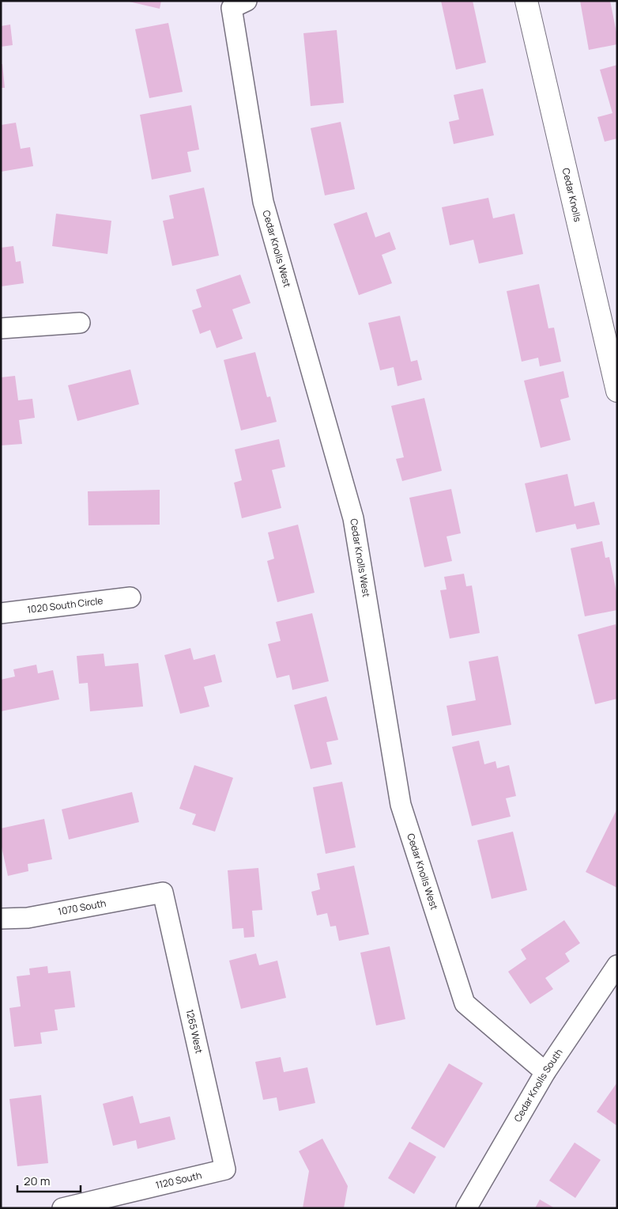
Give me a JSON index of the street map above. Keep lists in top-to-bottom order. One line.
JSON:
{"streets":{"street":["Cedar Knolls","Cedar Knolls West","1020 South Circle","1070 South","1265 West","Cedar Knolls South","1120 South"]},"crossings":[["Cedar Knolls West","Cedar Knolls South"],["1070 South","1265 West"],["1265 West","1120 South"]],"scale_bar":"20 m"}
